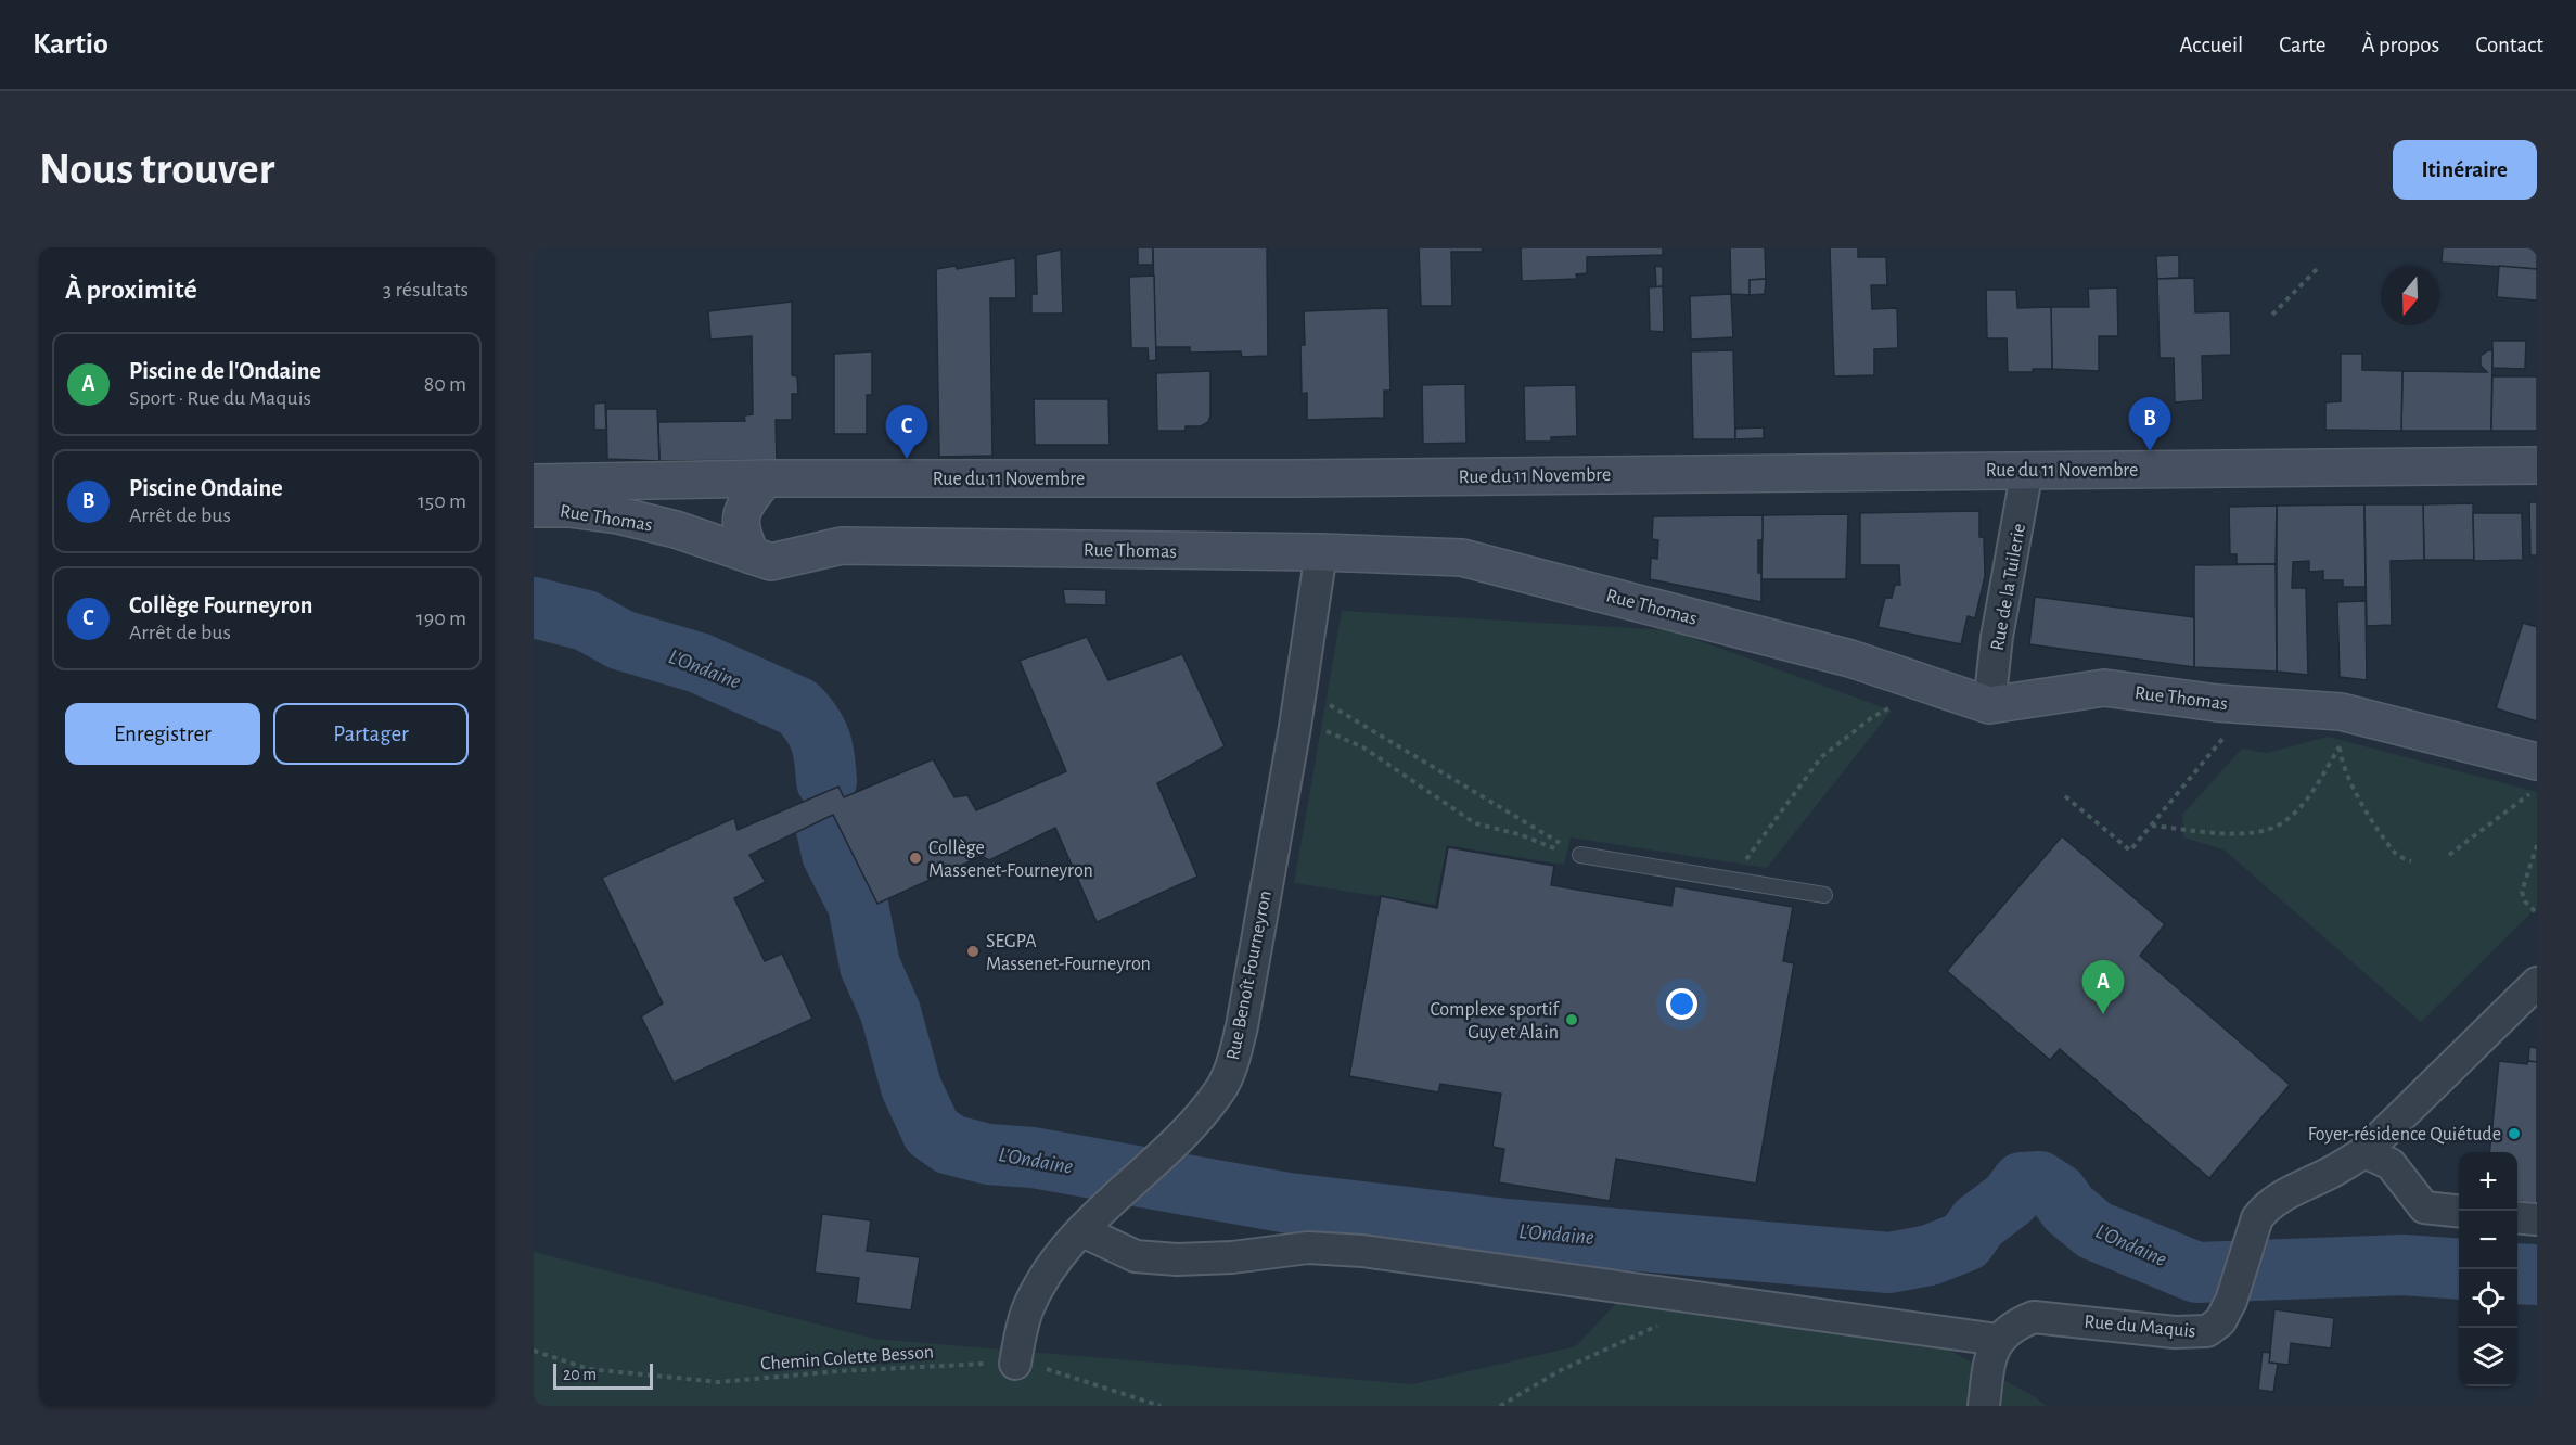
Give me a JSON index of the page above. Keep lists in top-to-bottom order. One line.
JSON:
{"streets":{"main road":["Rue du 11 Novembre","Rue Thomas"],"street":["Rue de la Tuilerie","Rue Benoît Fourneyron","Rue du Maquis"],"path":["Chemin Colette Besson"]},"crossings":[["Rue du 11 Novembre","Rue de la Tuilerie"],["Rue Thomas","Rue de la Tuilerie"],["Rue Thomas","Rue Benoît Fourneyron"],["Rue Benoît Fourneyron","Chemin Colette Besson"]],"water":["L'Ondaine"],"places":["Collège Massenet-Fourneyron","SEGPA Massenet-Fourneyron","Complexe sportif Guy et Alain","Foyer-résidence Quiétude"],"scale_bar":"20 m","north":"bottom","page":{"header":"Kartio","nav":["Accueil","Carte","À propos","Contact"],"buttons":["Itinéraire",["Enregistrer","Partager"]],"title":"Nous trouver","heading":["À proximité","3 résultats"],"list":[{"mark":"A","name":"Piscine de l'Ondaine","note":"Sport · Rue du Maquis","value":"80 m"},{"mark":"B","name":"Piscine Ondaine","note":"Arrêt de bus","value":"150 m"},{"mark":"C","name":"Collège Fourneyron","note":"Arrêt de bus","value":"190 m"}],"pins":["B","C","A"],"map_buttons":["+","−"],"scale":"20 m"}}
